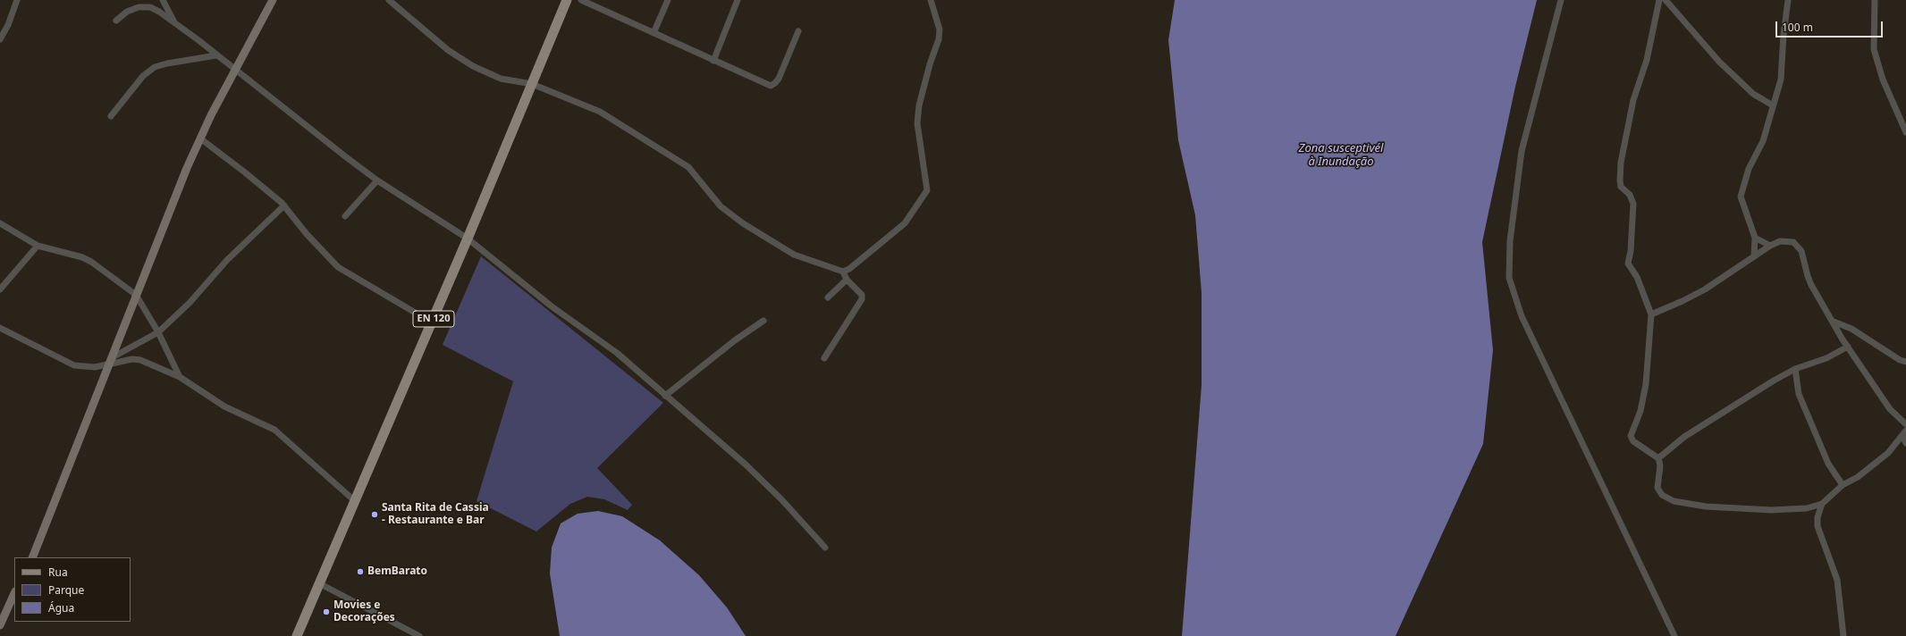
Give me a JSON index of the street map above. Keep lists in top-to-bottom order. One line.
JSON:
{"streets":{"main road":["EN 120"]},"water":["Zona susceptivél à Inundação"],"places":["Santa Rita de Cassia - Restaurante e Bar","BemBarato","Movies e Decorações"],"legend":["Rua","Parque","Água"],"scale_bar":"100 m"}
